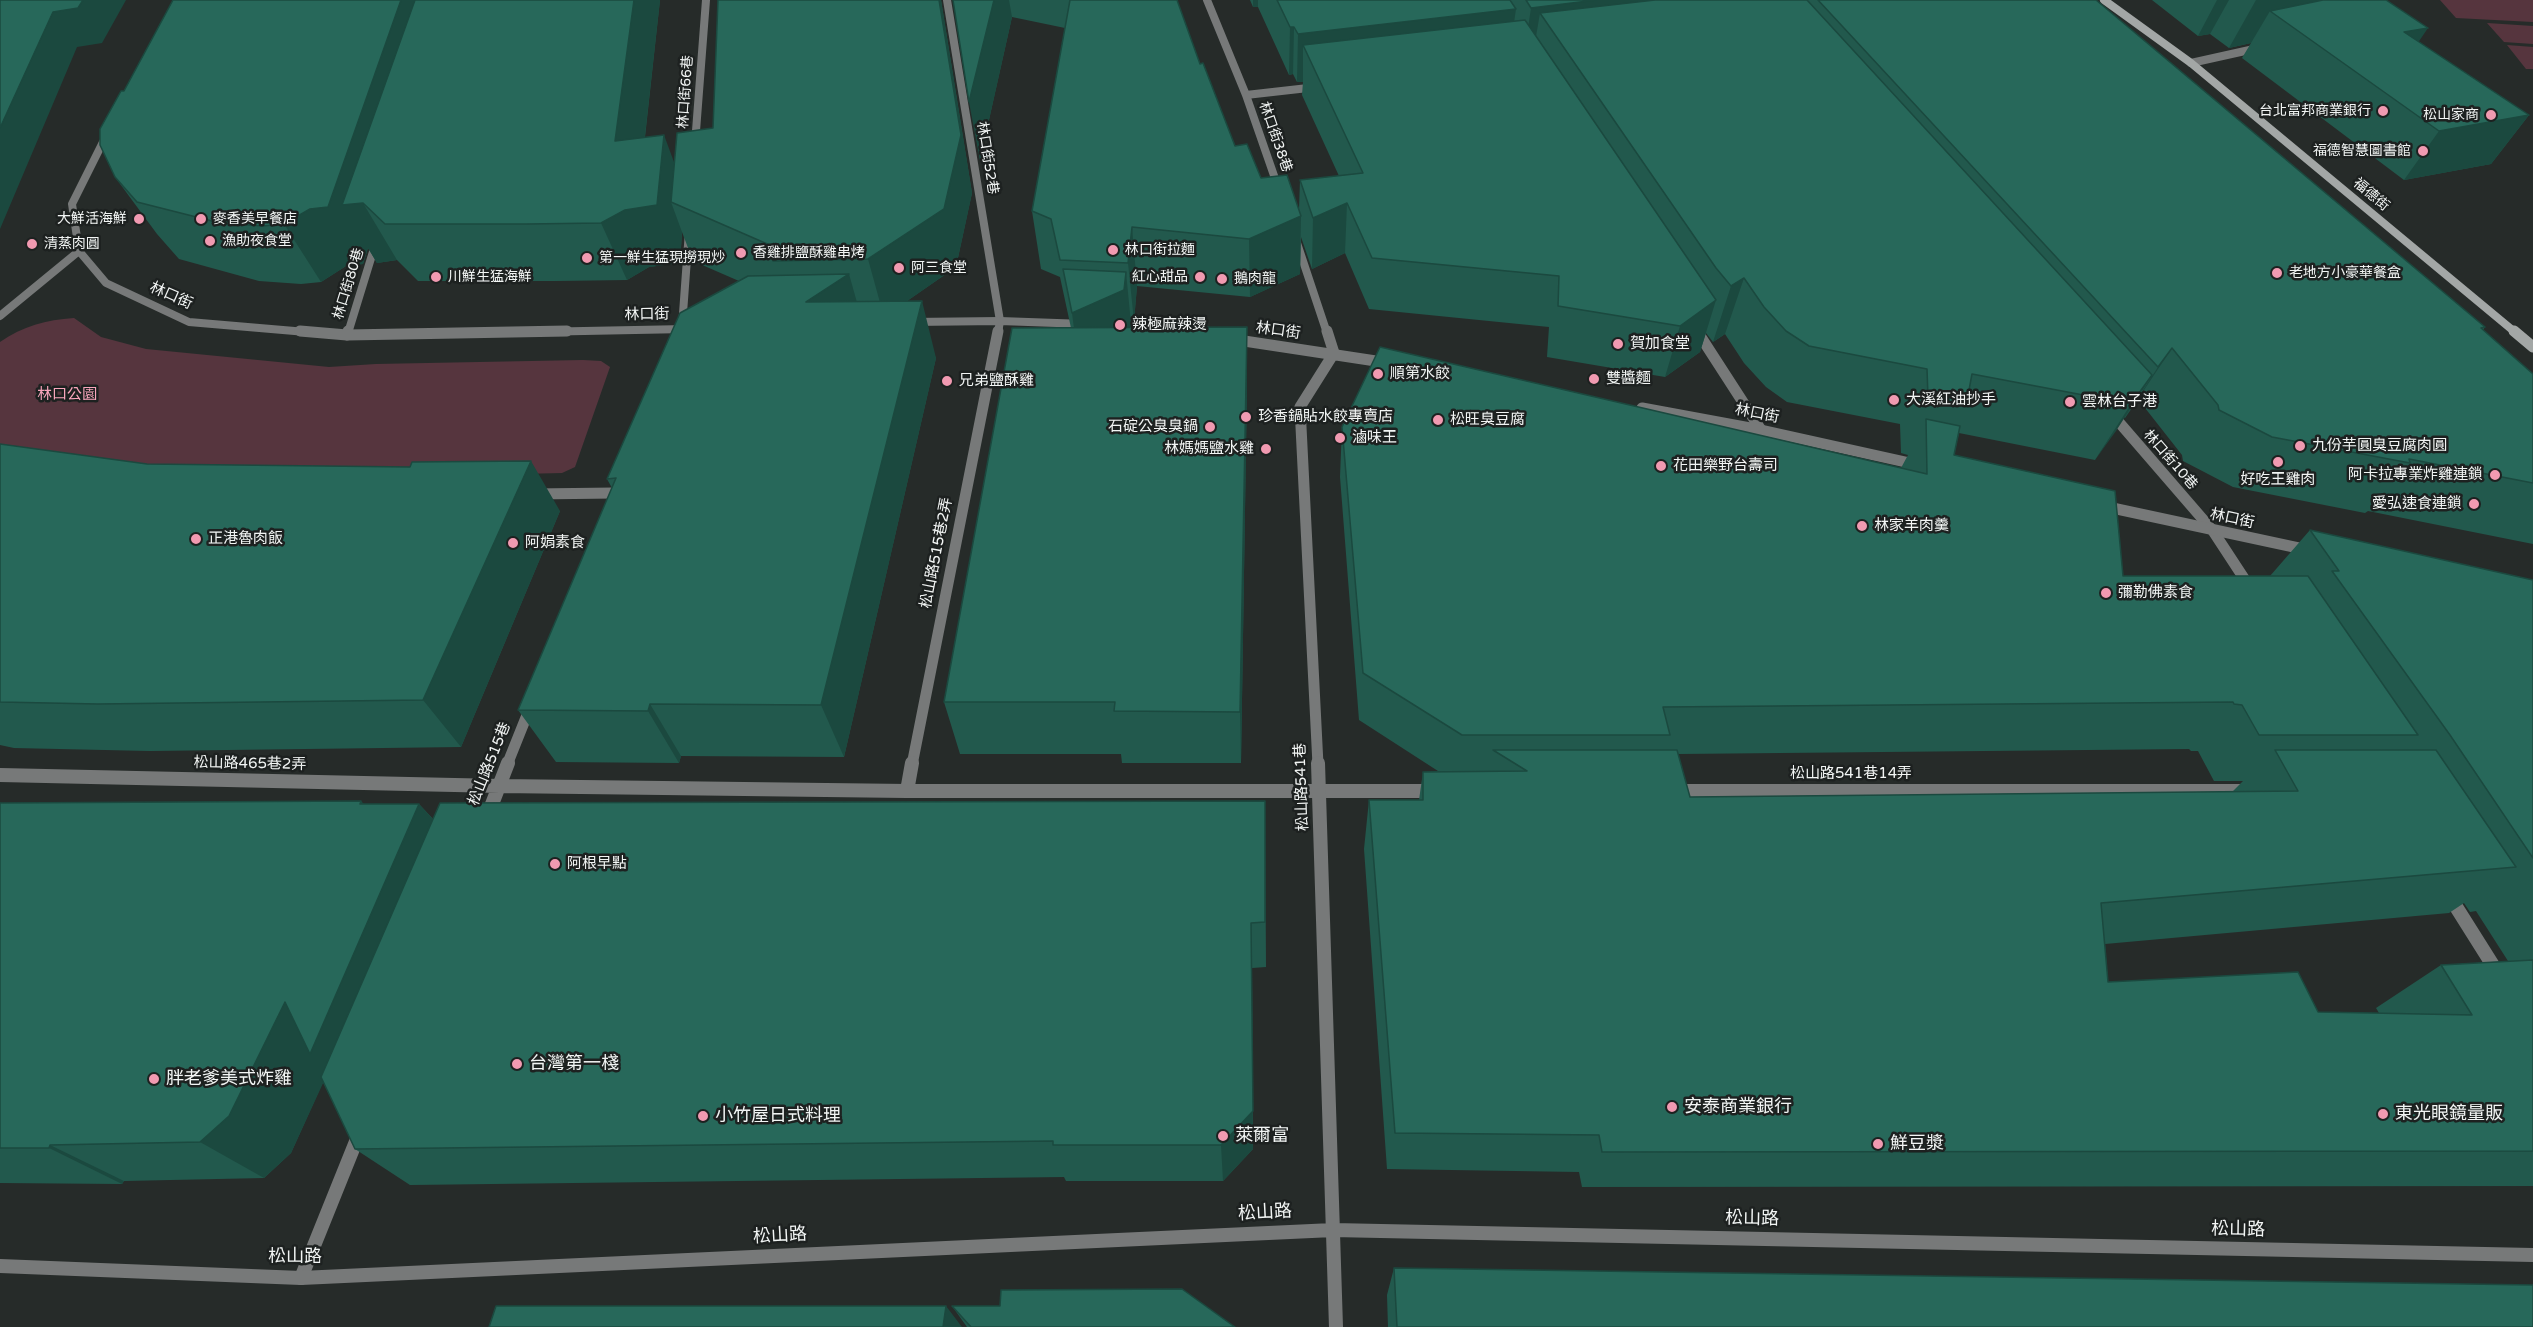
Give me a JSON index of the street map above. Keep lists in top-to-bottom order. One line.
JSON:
{"streets":{"street":["林口街66巷","林口街38巷","林口街52巷","福德街","林口街80巷","林口街","林口街10巷","松山路515巷2弄","松山路465巷2弄","松山路515巷","松山路541巷14弄","松山路541巷","松山路"]},"crossings":[["林口街52巷","松山路515巷2弄"],["林口街80巷","林口街"],["林口街","林口街10巷"],["林口街","松山路541巷"],["松山路465巷2弄","松山路515巷"],["松山路541巷","松山路"]],"parks":["林口公園"],"places":["台北富邦商業銀行","松山家商","福德智慧圖書館","大鮮活海鮮","麥香美早餐店","漁助夜食堂","清蒸肉圓","林口街拉麵","香雞排鹽酥雞串烤","第一鮮生猛現撈現炒","阿三食堂","老地方小豪華餐盒","川鮮生猛海鮮","紅心甜品","鵝肉龍","辣極麻辣燙","賀加食堂","順第水餃","雙醬麵","兄弟鹽酥雞","大溪紅油抄手","雲林台子港","珍香鍋貼水餃專賣店","松旺臭豆腐","石碇公臭臭鍋","滷味王","九份芋圓臭豆腐肉圓","林媽媽鹽水雞","好吃王雞肉","花田樂野台壽司","阿卡拉專業炸雞連鎖","愛弘速食連鎖","林家羊肉羹","正港魯肉飯","阿娟素食","彌勒佛素食","阿根早點","台灣第一棧","胖老爹美式炸雞","安泰商業銀行","東光眼鏡量販","小竹屋日式料理","萊爾富","鮮豆漿"]}
